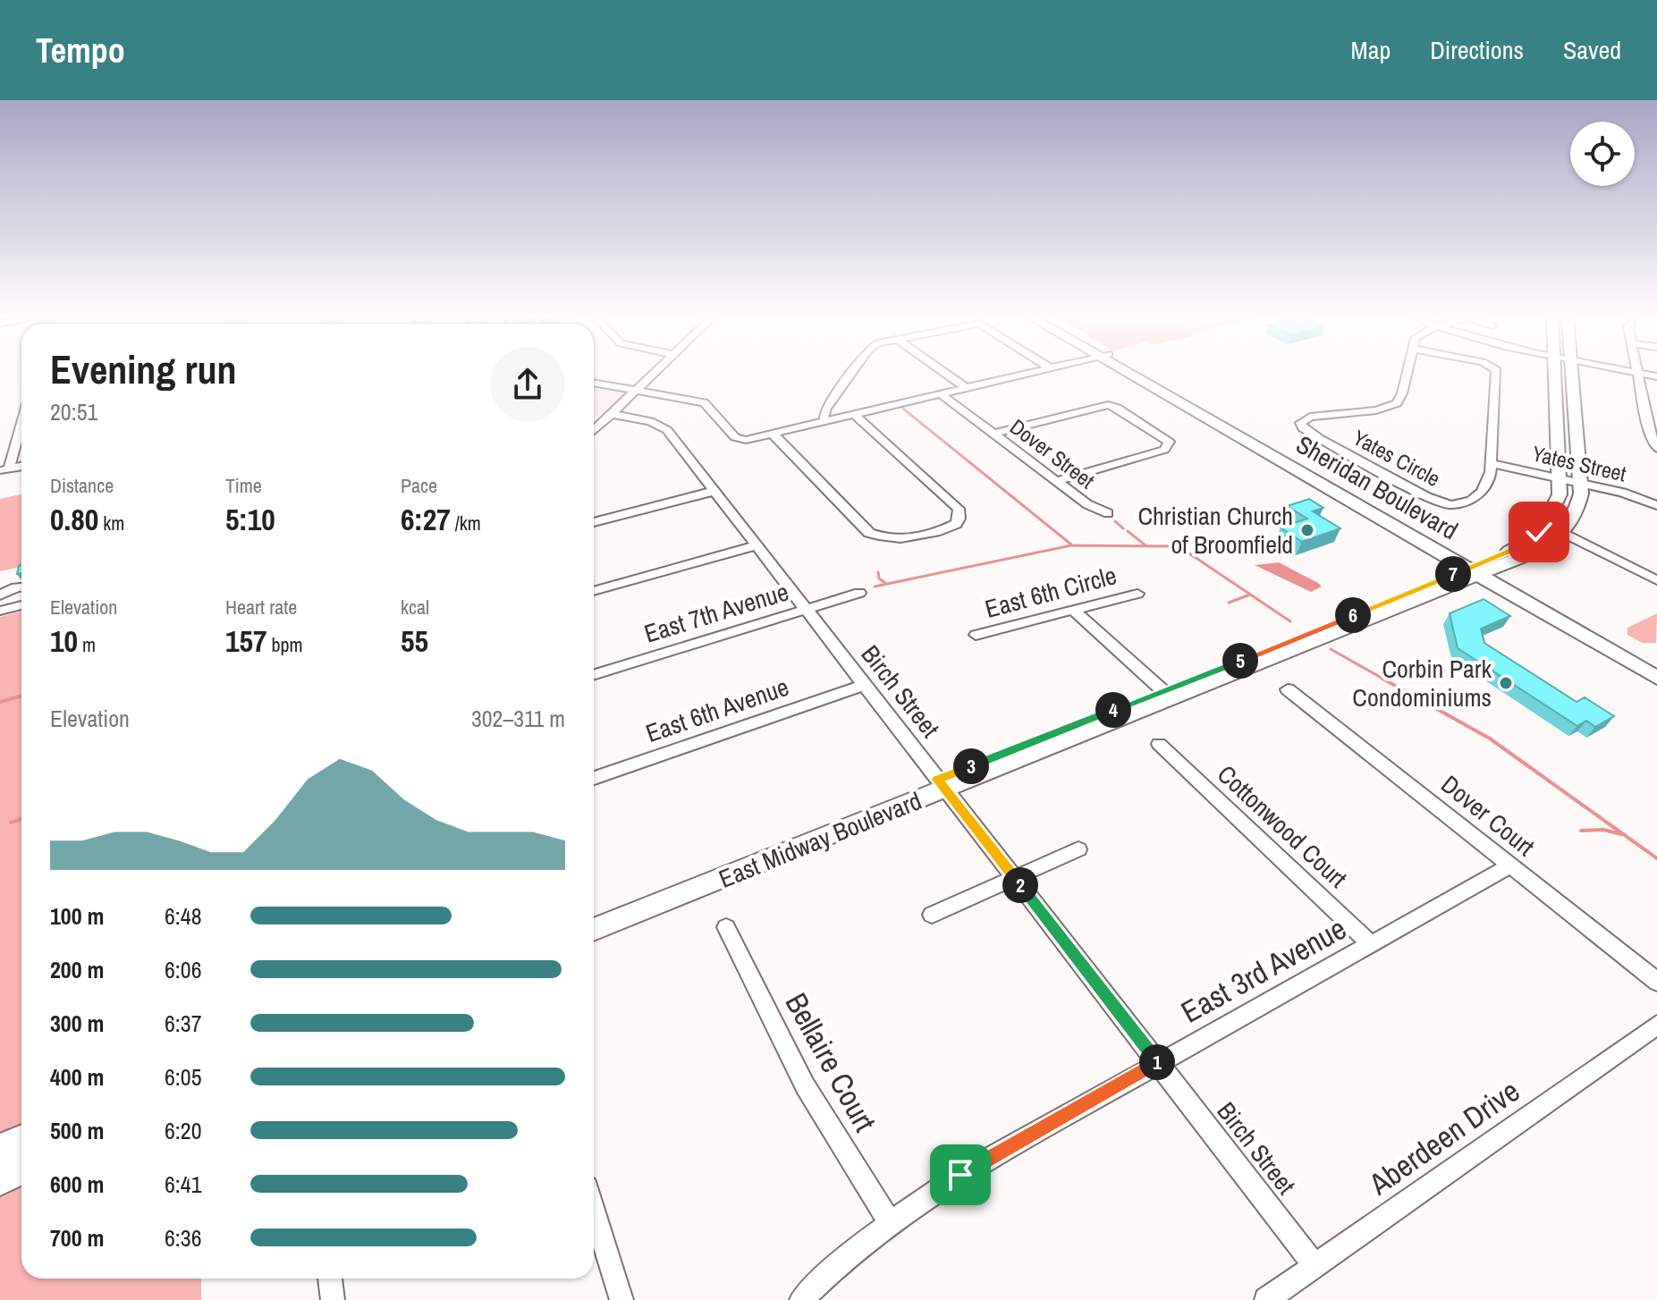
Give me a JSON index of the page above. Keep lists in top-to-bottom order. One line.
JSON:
{"streets":{"main road":["Sheridan Boulevard","East Midway Boulevard"],"street":["Dover Street","Yates Circle","Yates Street","East 6th Circle","East 7th Avenue","Birch Street","East 6th Avenue","Dover Court","Cottonwood Court","East 3rd Avenue","Bellaire Court","Aberdeen Drive"]},"crossings":[["Yates Circle","Yates Street"],["Yates Street","East Midway Boulevard"],["Sheridan Boulevard","East Midway Boulevard"],["East 7th Avenue","Birch Street"],["Birch Street","East 6th Avenue"],["Birch Street","East Midway Boulevard"],["Birch Street","East 3rd Avenue"],["Birch Street","Aberdeen Drive"],["Dover Court","East 3rd Avenue"],["Cottonwood Court","East 3rd Avenue"],["East 3rd Avenue","Bellaire Court"]],"places":["Christian Church of Broomfield","Corbin Park Condominiums"],"page":{"header":"Tempo","nav":["Map","Directions","Saved"],"heading":["Evening run","20:51"],"stats":[["Distance","0.80 km"],["Time","5:10"],["Pace","6:27 /km"],["Elevation","10 m"],["Heart rate","157 bpm"],["kcal","55"]],"pins":["7","6","5","4","3","2","1"],"chart":["Elevation","302–311 m"],"list":[{"name":"100 m","note":"6:48"},{"name":"200 m","note":"6:06"},{"name":"300 m","note":"6:37"},{"name":"400 m","note":"6:05"},{"name":"500 m","note":"6:20"},{"name":"600 m","note":"6:41"},{"name":"700 m","note":"6:36"}]}}
